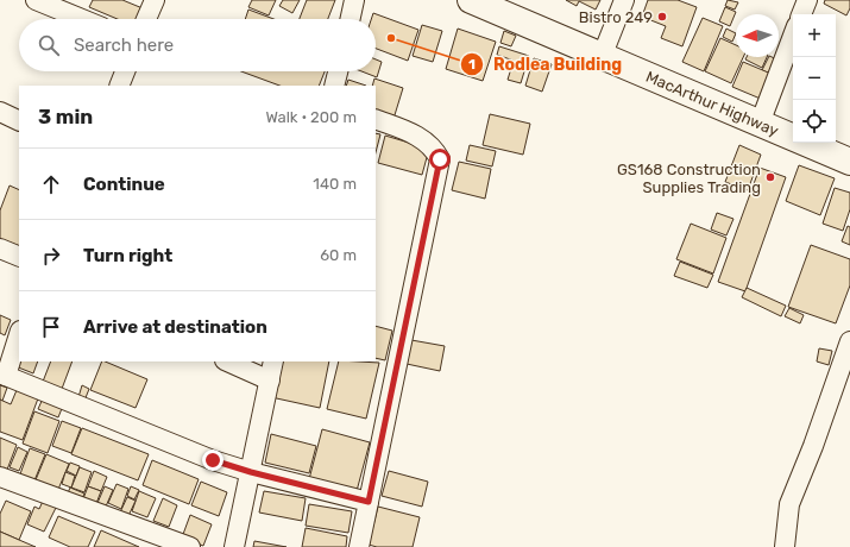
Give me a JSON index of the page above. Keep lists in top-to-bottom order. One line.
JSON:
{"streets":{"highway":["MacArthur Highway"]},"places":["Bistro 249","Rodlea Building","GS168 Construction Supplies Trading"],"north":"left","page":{"map_buttons":["+","−"],"search":"Search here","heading":["3 min","Walk · 200 m"],"list":[["Continue","140 m"],["Turn right","60 m"],"Arrive at destination"]}}
